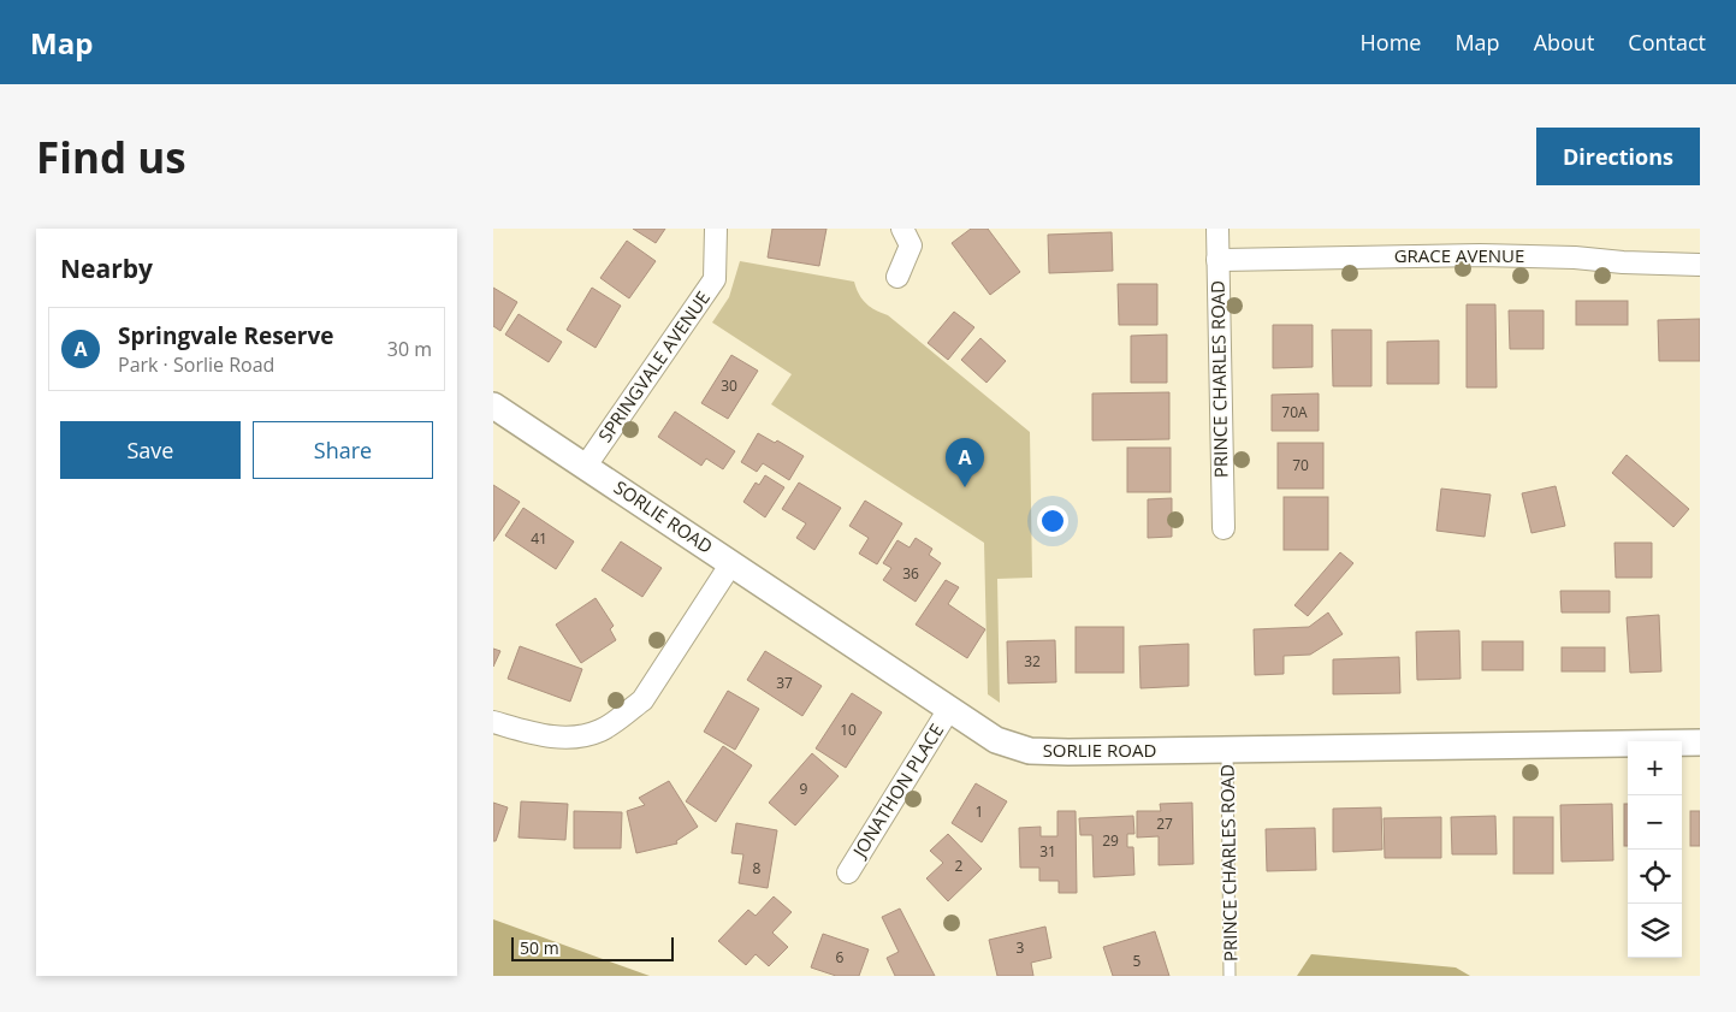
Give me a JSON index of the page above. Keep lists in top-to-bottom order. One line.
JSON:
{"streets":{"street":["GRACE AVENUE","SPRINGVALE AVENUE","PRINCE CHARLES ROAD","SORLIE ROAD","JONATHON PLACE"]},"crossings":[["GRACE AVENUE","PRINCE CHARLES ROAD"],["SPRINGVALE AVENUE","SORLIE ROAD"],["PRINCE CHARLES ROAD","SORLIE ROAD"],["SORLIE ROAD","JONATHON PLACE"]],"house_numbers":["30","70A","70","41","36","32","37","10","9","1","27","29","31","2","8","3","6","5"],"scale_bar":"50 m","page":{"header":"Map","nav":["Home","Map","About","Contact"],"buttons":["Directions",["Save","Share"]],"title":"Find us","heading":"Nearby","list":[{"mark":"A","name":"Springvale Reserve","note":"Park · Sorlie Road","value":"30 m"}],"pins":"A","map_buttons":["+","−"],"scale":"50 m"}}
